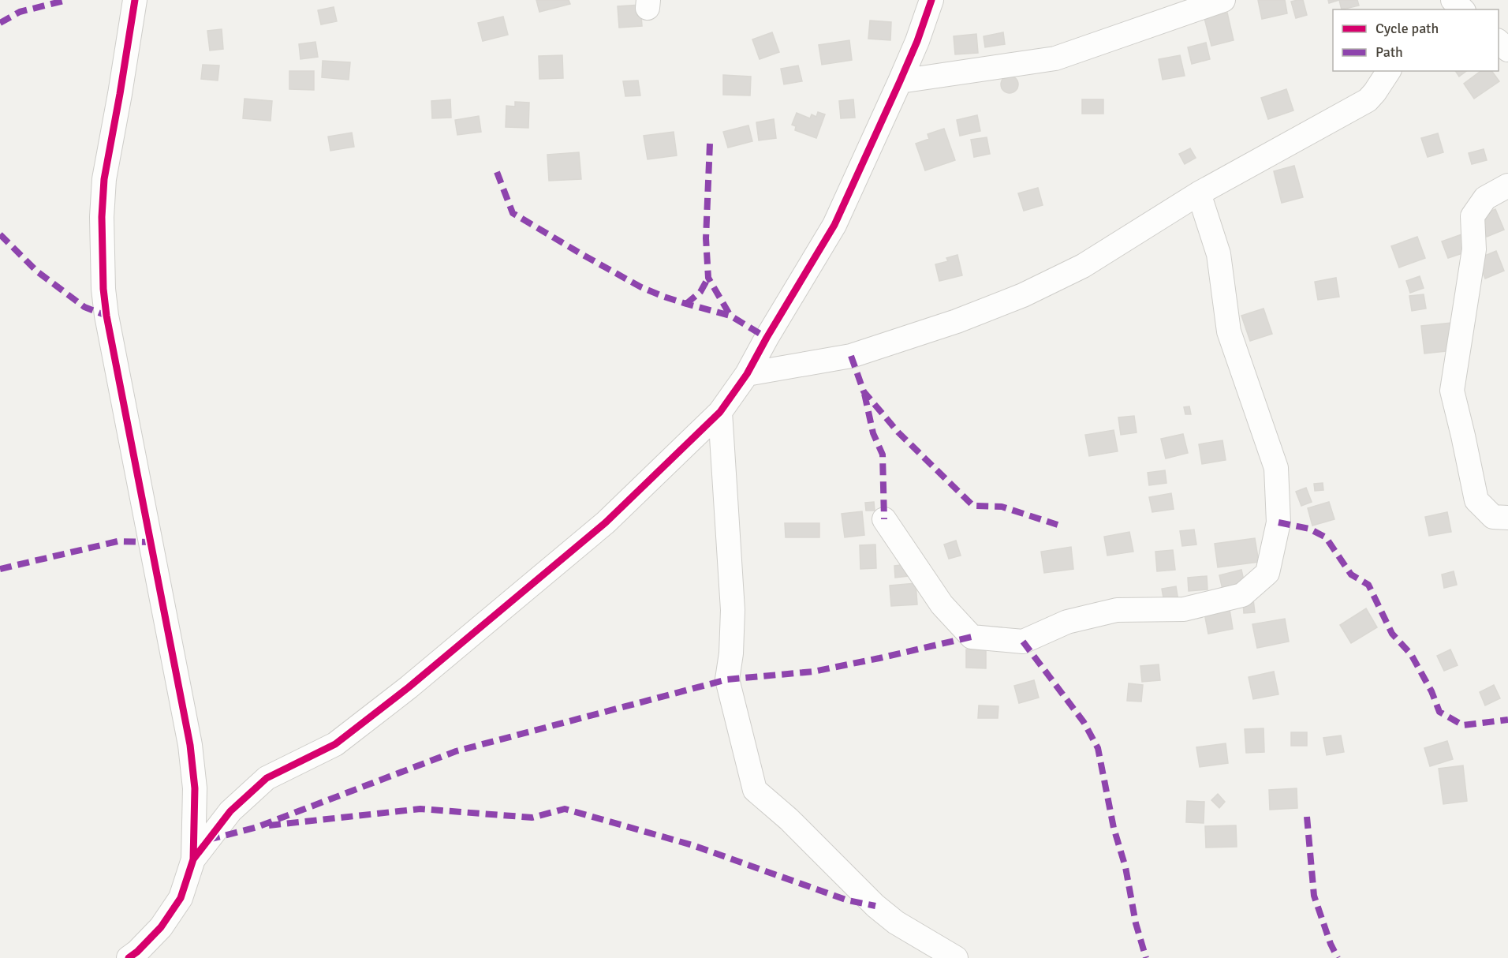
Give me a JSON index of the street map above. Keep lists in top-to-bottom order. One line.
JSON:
{"legend":["Cycle path","Path"]}
